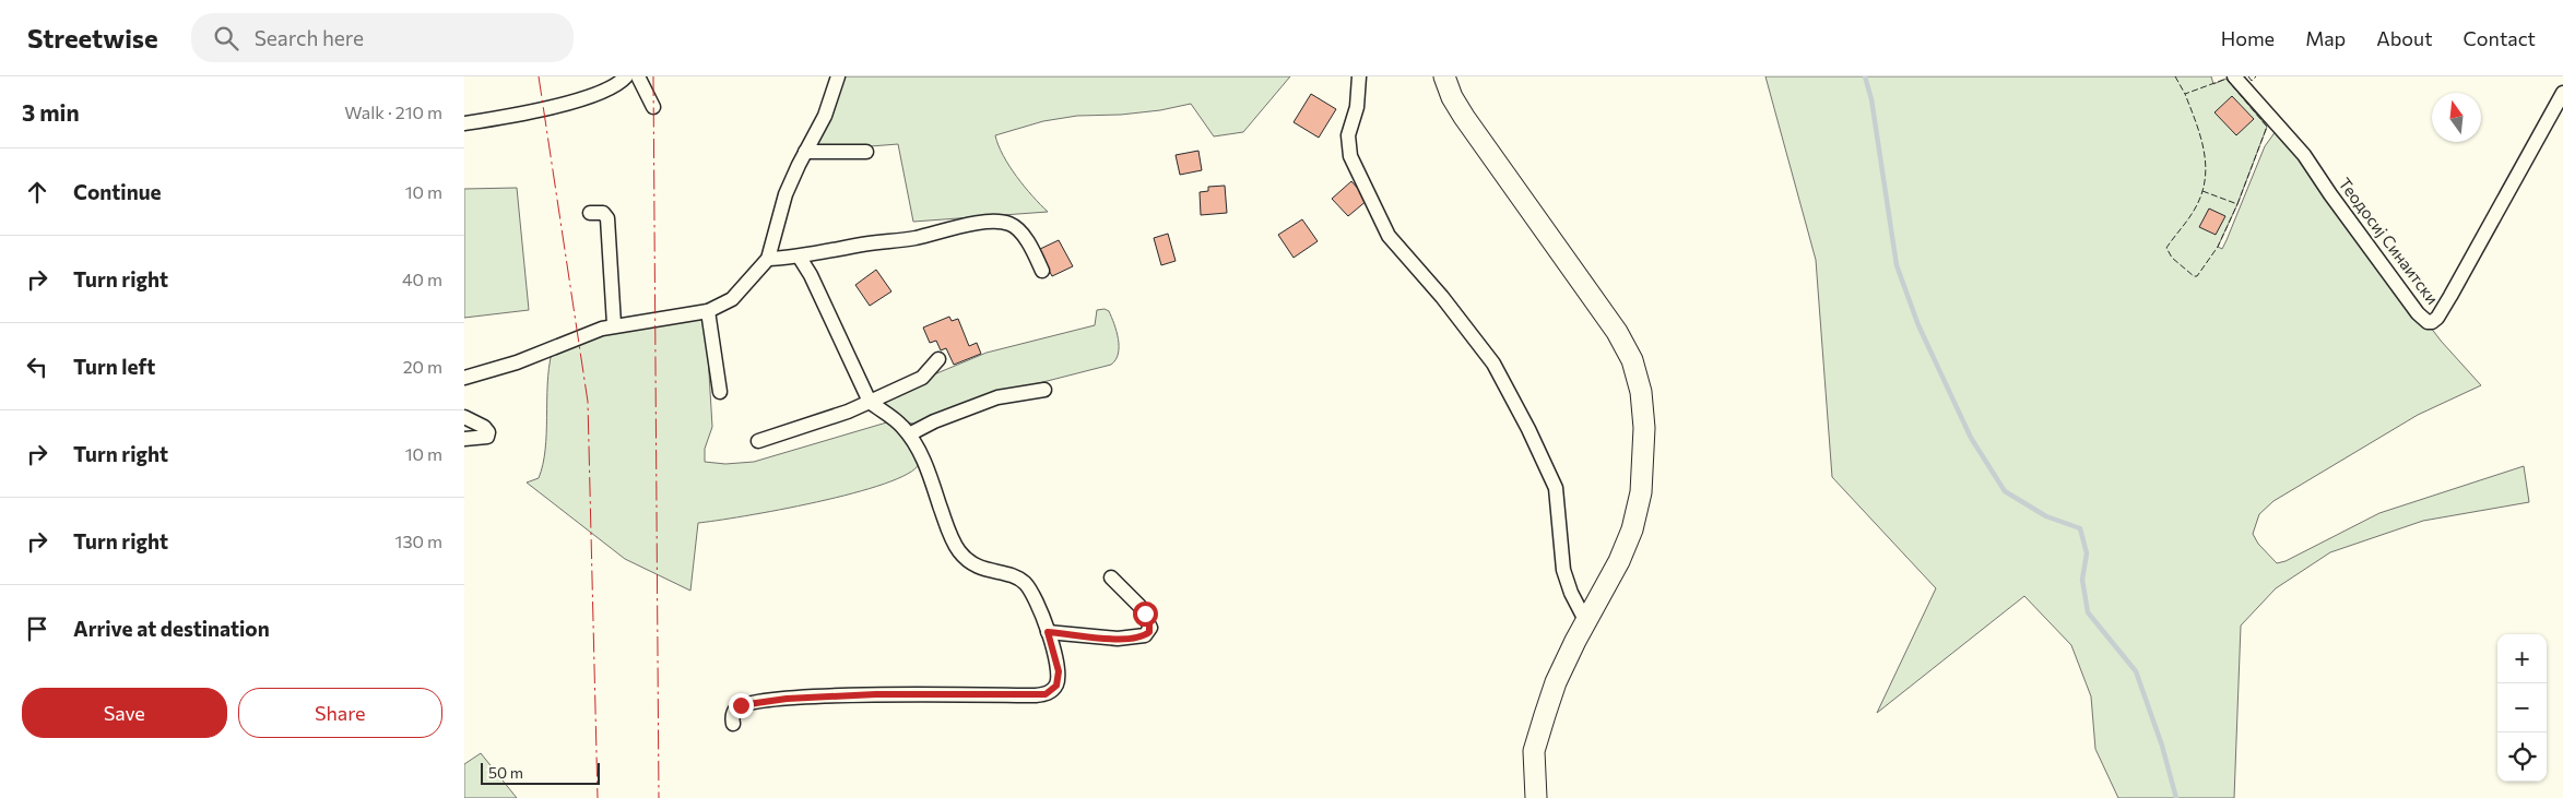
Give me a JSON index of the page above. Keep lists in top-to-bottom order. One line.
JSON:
{"streets":{"street":["Теодосиј Синаитски"]},"scale_bar":"50 m","north":"top","page":{"header":"Streetwise","search":"Search here","nav":["Home","Map","About","Contact"],"heading":["3 min","Walk · 210 m"],"list":[["Continue","10 m"],["Turn right","40 m"],["Turn left","20 m"],["Turn right","10 m"],["Turn right","130 m"],"Arrive at destination"],"map_buttons":["+","−"],"buttons":["Save","Share"],"scale":"50 m"}}
